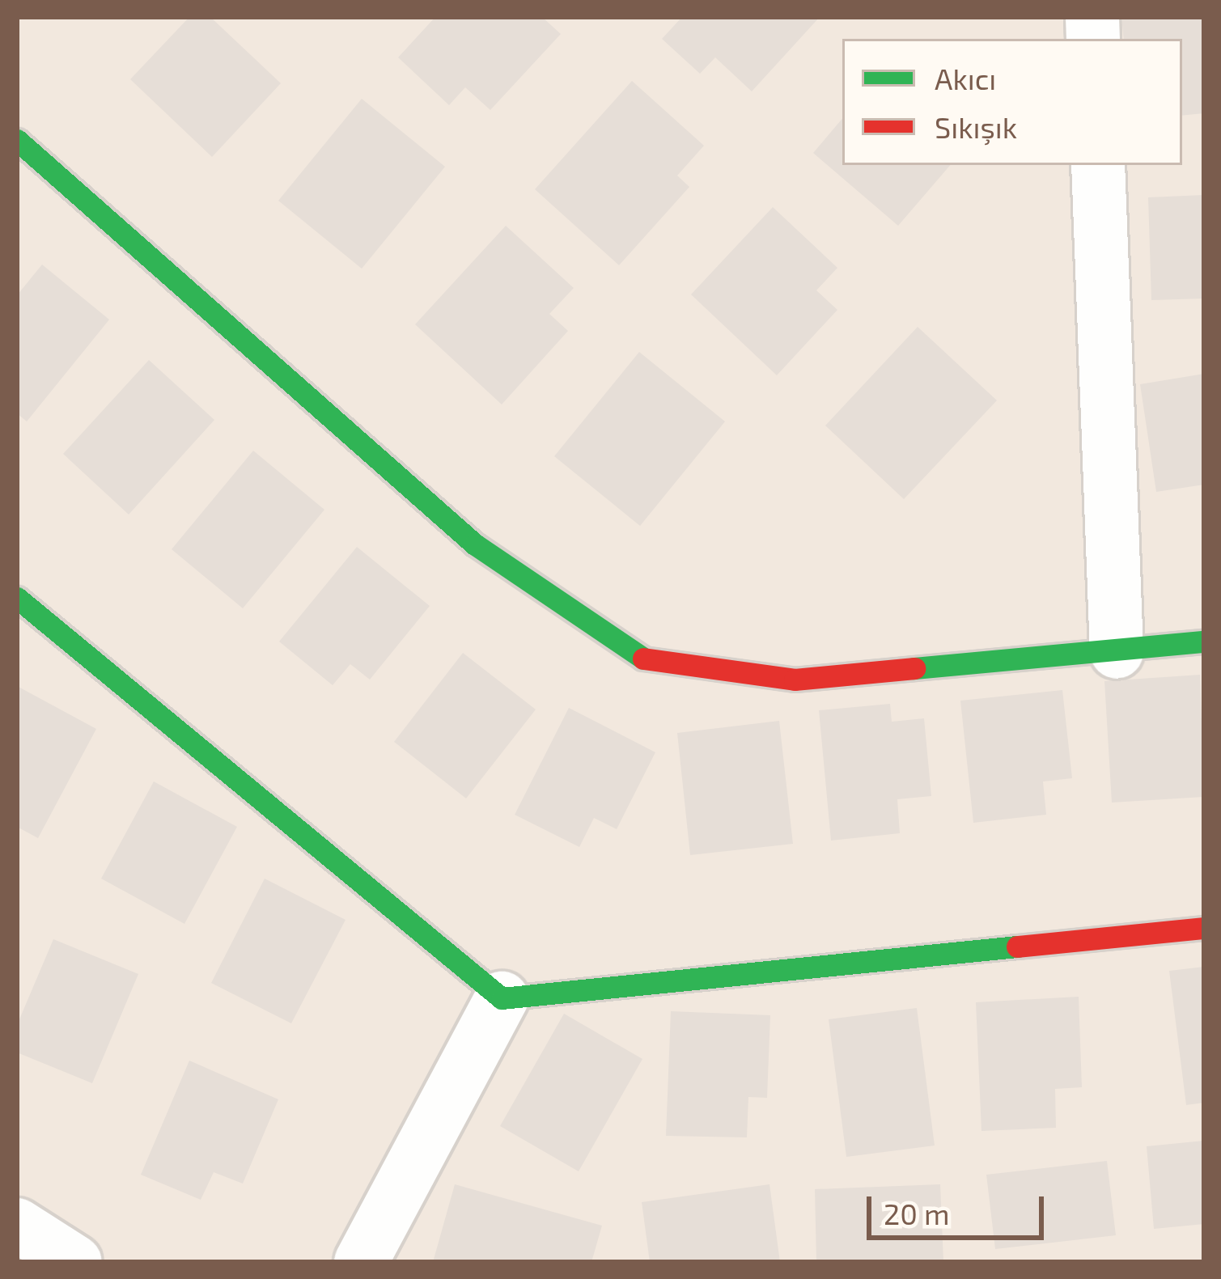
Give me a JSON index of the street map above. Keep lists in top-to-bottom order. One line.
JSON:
{"legend":["Akıcı","Sıkışık"],"scale_bar":"20 m"}
